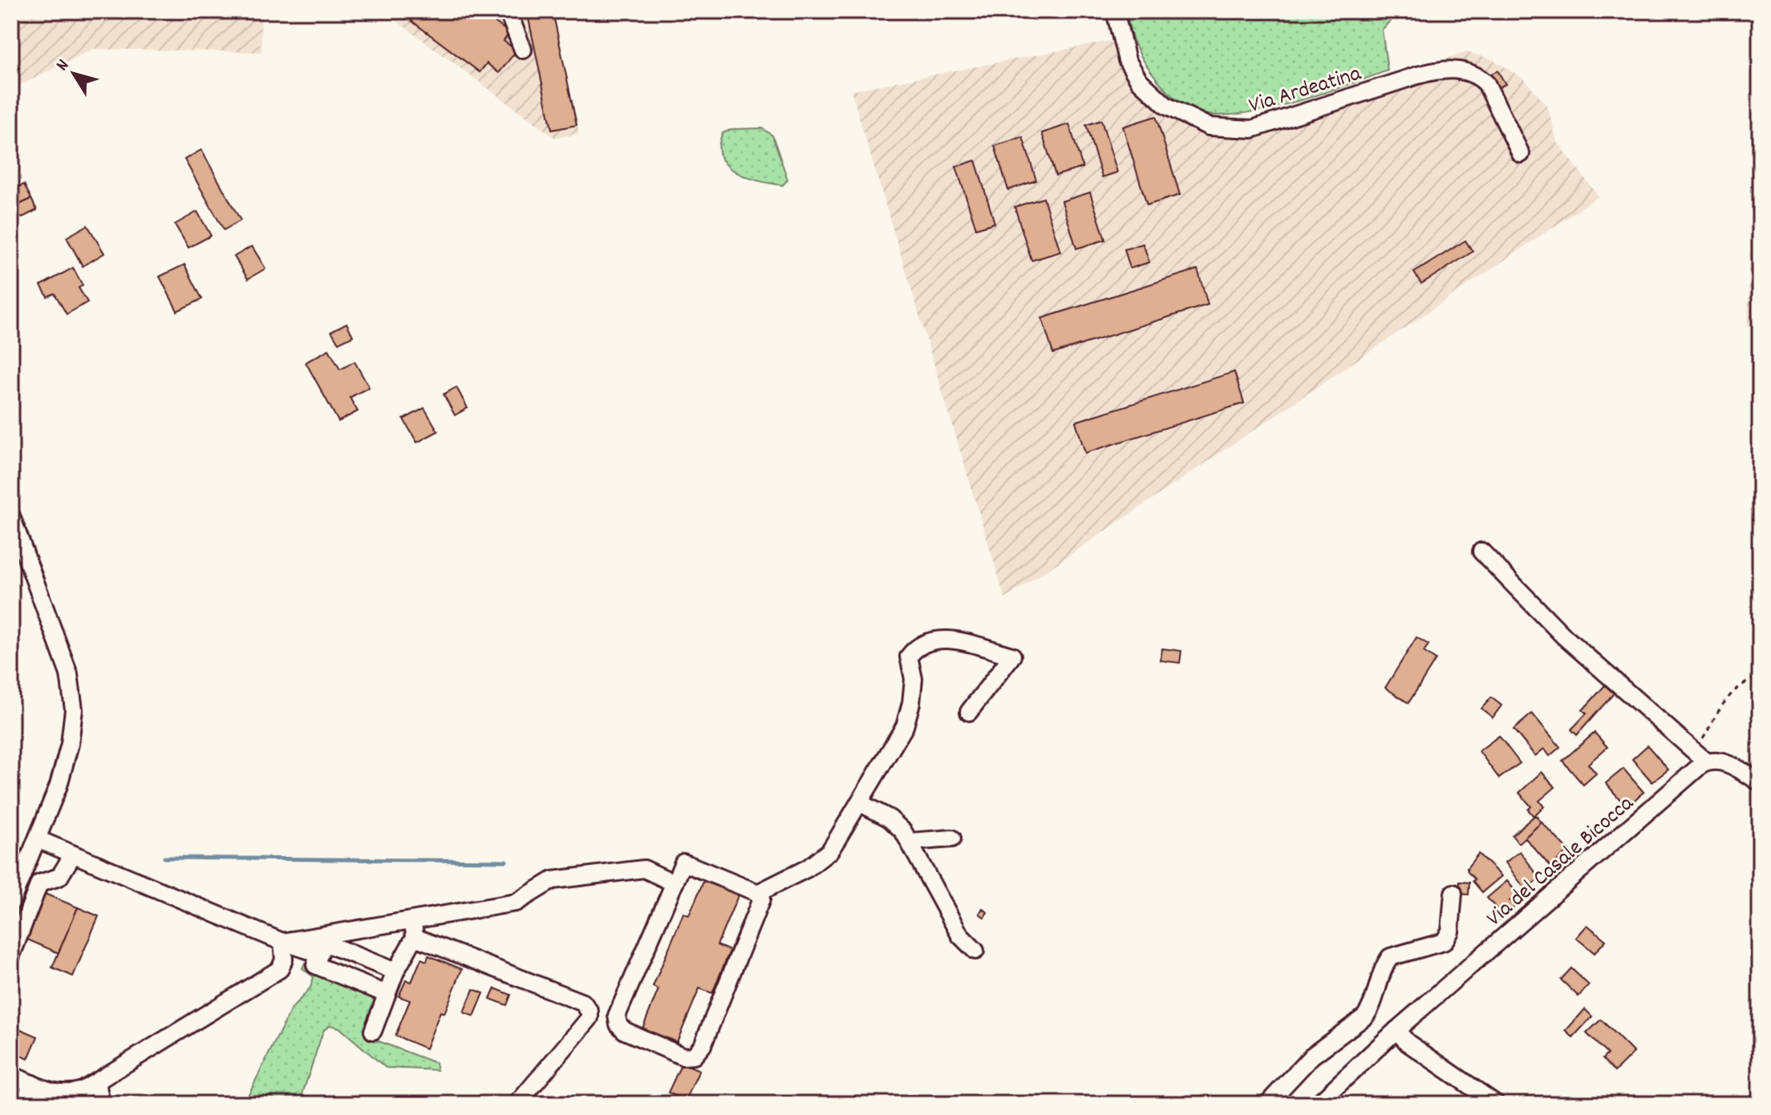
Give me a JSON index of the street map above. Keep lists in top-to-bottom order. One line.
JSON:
{"streets":{"street":["Via Ardeatina","Via del Casale Bicocca"]},"north":"top left"}
